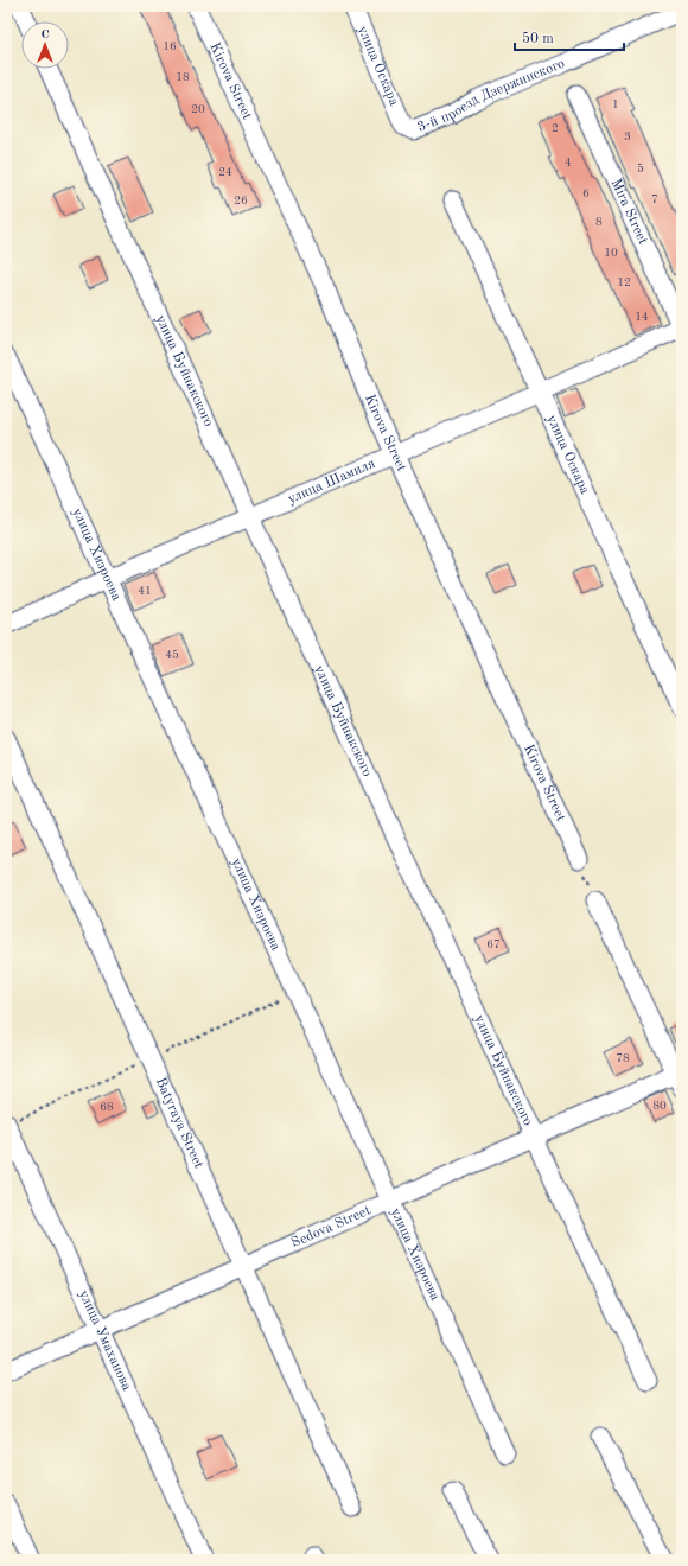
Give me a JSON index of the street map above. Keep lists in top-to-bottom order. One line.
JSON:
{"streets":{"street":["улица Оскара","Kirova Street","3-й проезд Дзержинского","Mira Street","улица Буйнакского","улица Шамиля","улица Хизроева","Batyraya Street","Sedova Street","улица Умаханова"]},"crossings":[["улица Оскара","3-й проезд Дзержинского"],["улица Оскара","улица Шамиля"],["Kirova Street","улица Шамиля"],["Mira Street","улица Шамиля"],["улица Буйнакского","улица Шамиля"],["улица Буйнакского","Sedova Street"],["улица Шамиля","улица Хизроева"],["улица Хизроева","Sedova Street"],["Batyraya Street","Sedova Street"],["Sedova Street","улица Умаханова"]],"house_numbers":["16","18","1","20","2","3","4","5","24","6","7","26","8","10","12","14","41","45","67","78","80","68"],"scale_bar":"50 m","north":"top"}
